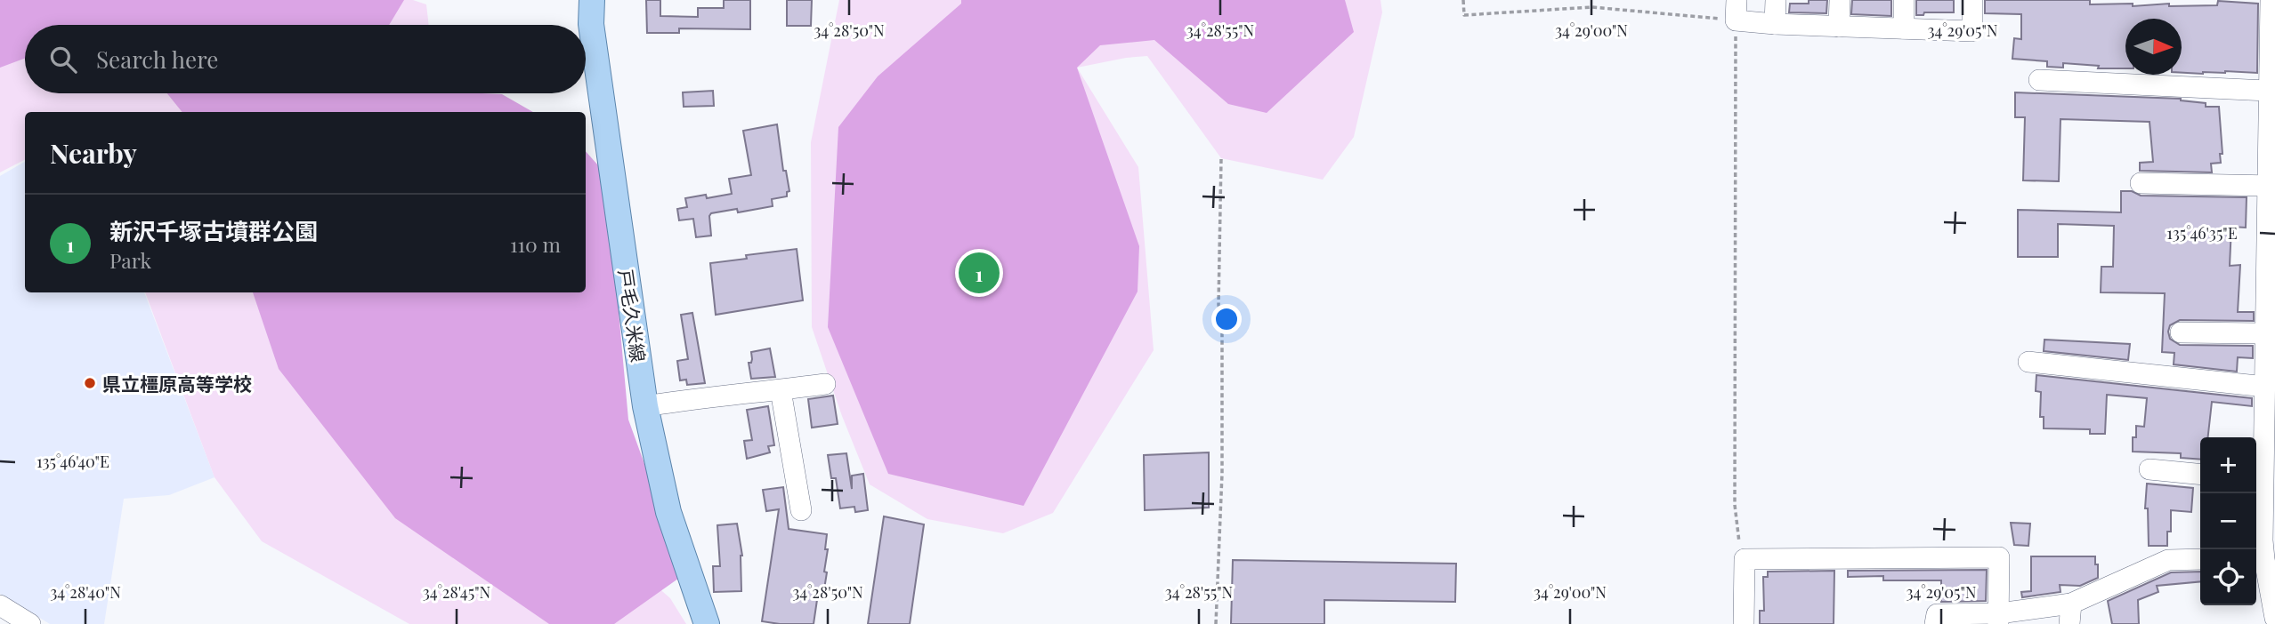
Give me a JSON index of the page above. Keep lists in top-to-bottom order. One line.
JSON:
{"streets":{"main road":["戸毛久米線"]},"places":["県立橿原高等学校"],"north":"right","page":{"search":"Search here","heading":"Nearby","list":[{"mark":"1","name":"新沢千塚古墳群公園","note":"Park","value":"110 m"}],"pins":"1","map_buttons":["+","−"]},"coordinates":["34°28'50\"N","34°28'55\"N","34°29'00\"N","34°29'05\"N","135°46'35\"E","135°46'40\"E","34°28'40\"N","34°28'45\"N"]}
